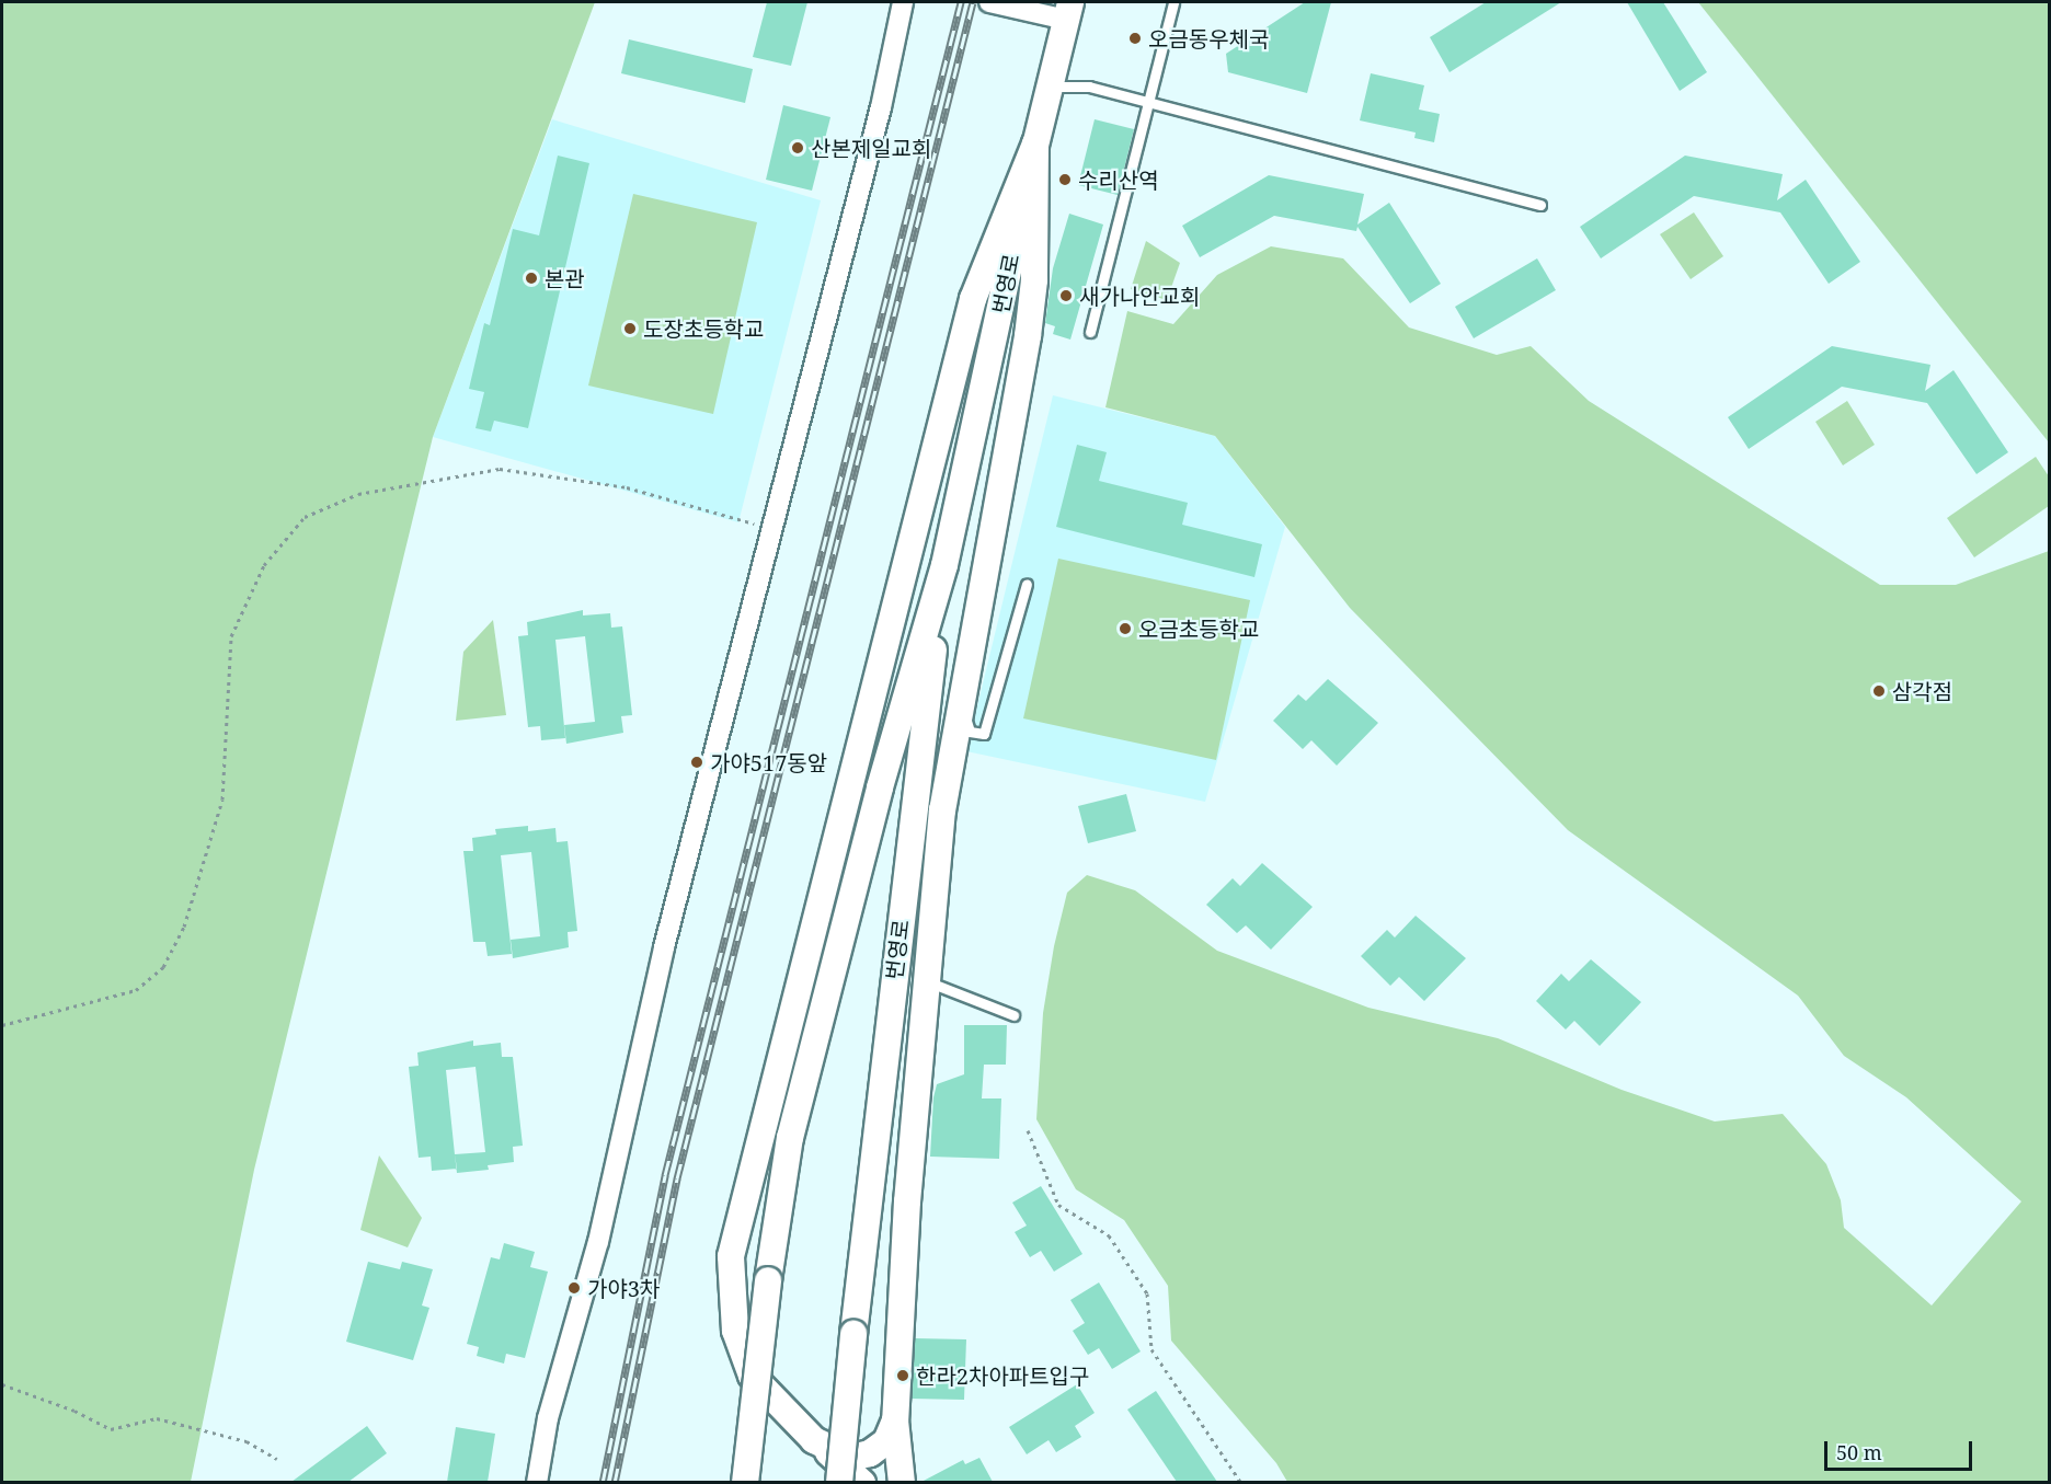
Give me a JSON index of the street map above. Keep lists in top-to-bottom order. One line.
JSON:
{"streets":{"street":["번영로"]},"places":["오금동우체국","산본제일교회","수리산역","본관","새가나안교회","도장초등학교","오금초등학교","삼각점","가야517동앞","가야3차","한라2차아파트입구"],"scale_bar":"50 m"}
